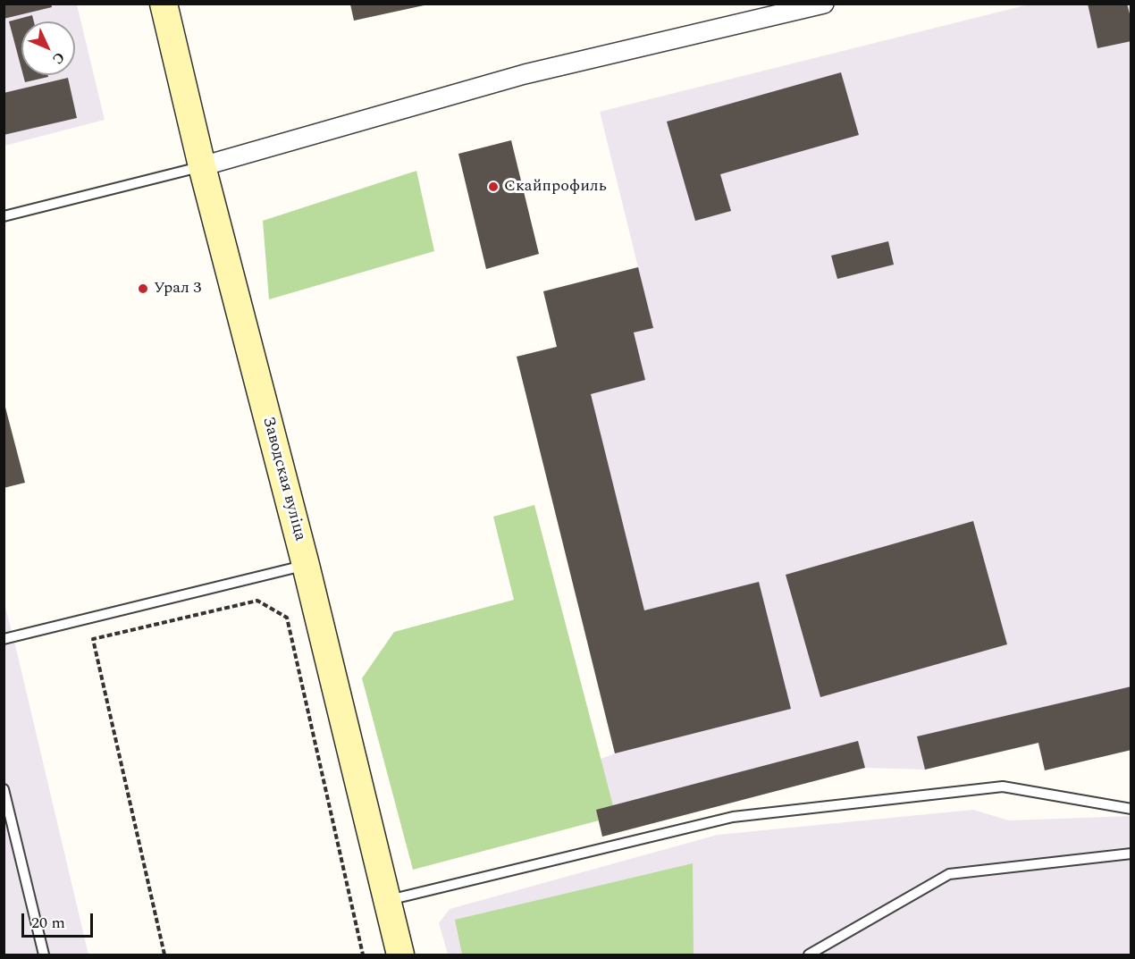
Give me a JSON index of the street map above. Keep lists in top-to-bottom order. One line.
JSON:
{"streets":{"main road":["Заводская вуліца"]},"places":["Скайпрофиль","Урал 3"],"scale_bar":"20 m","north":"bottom right"}
